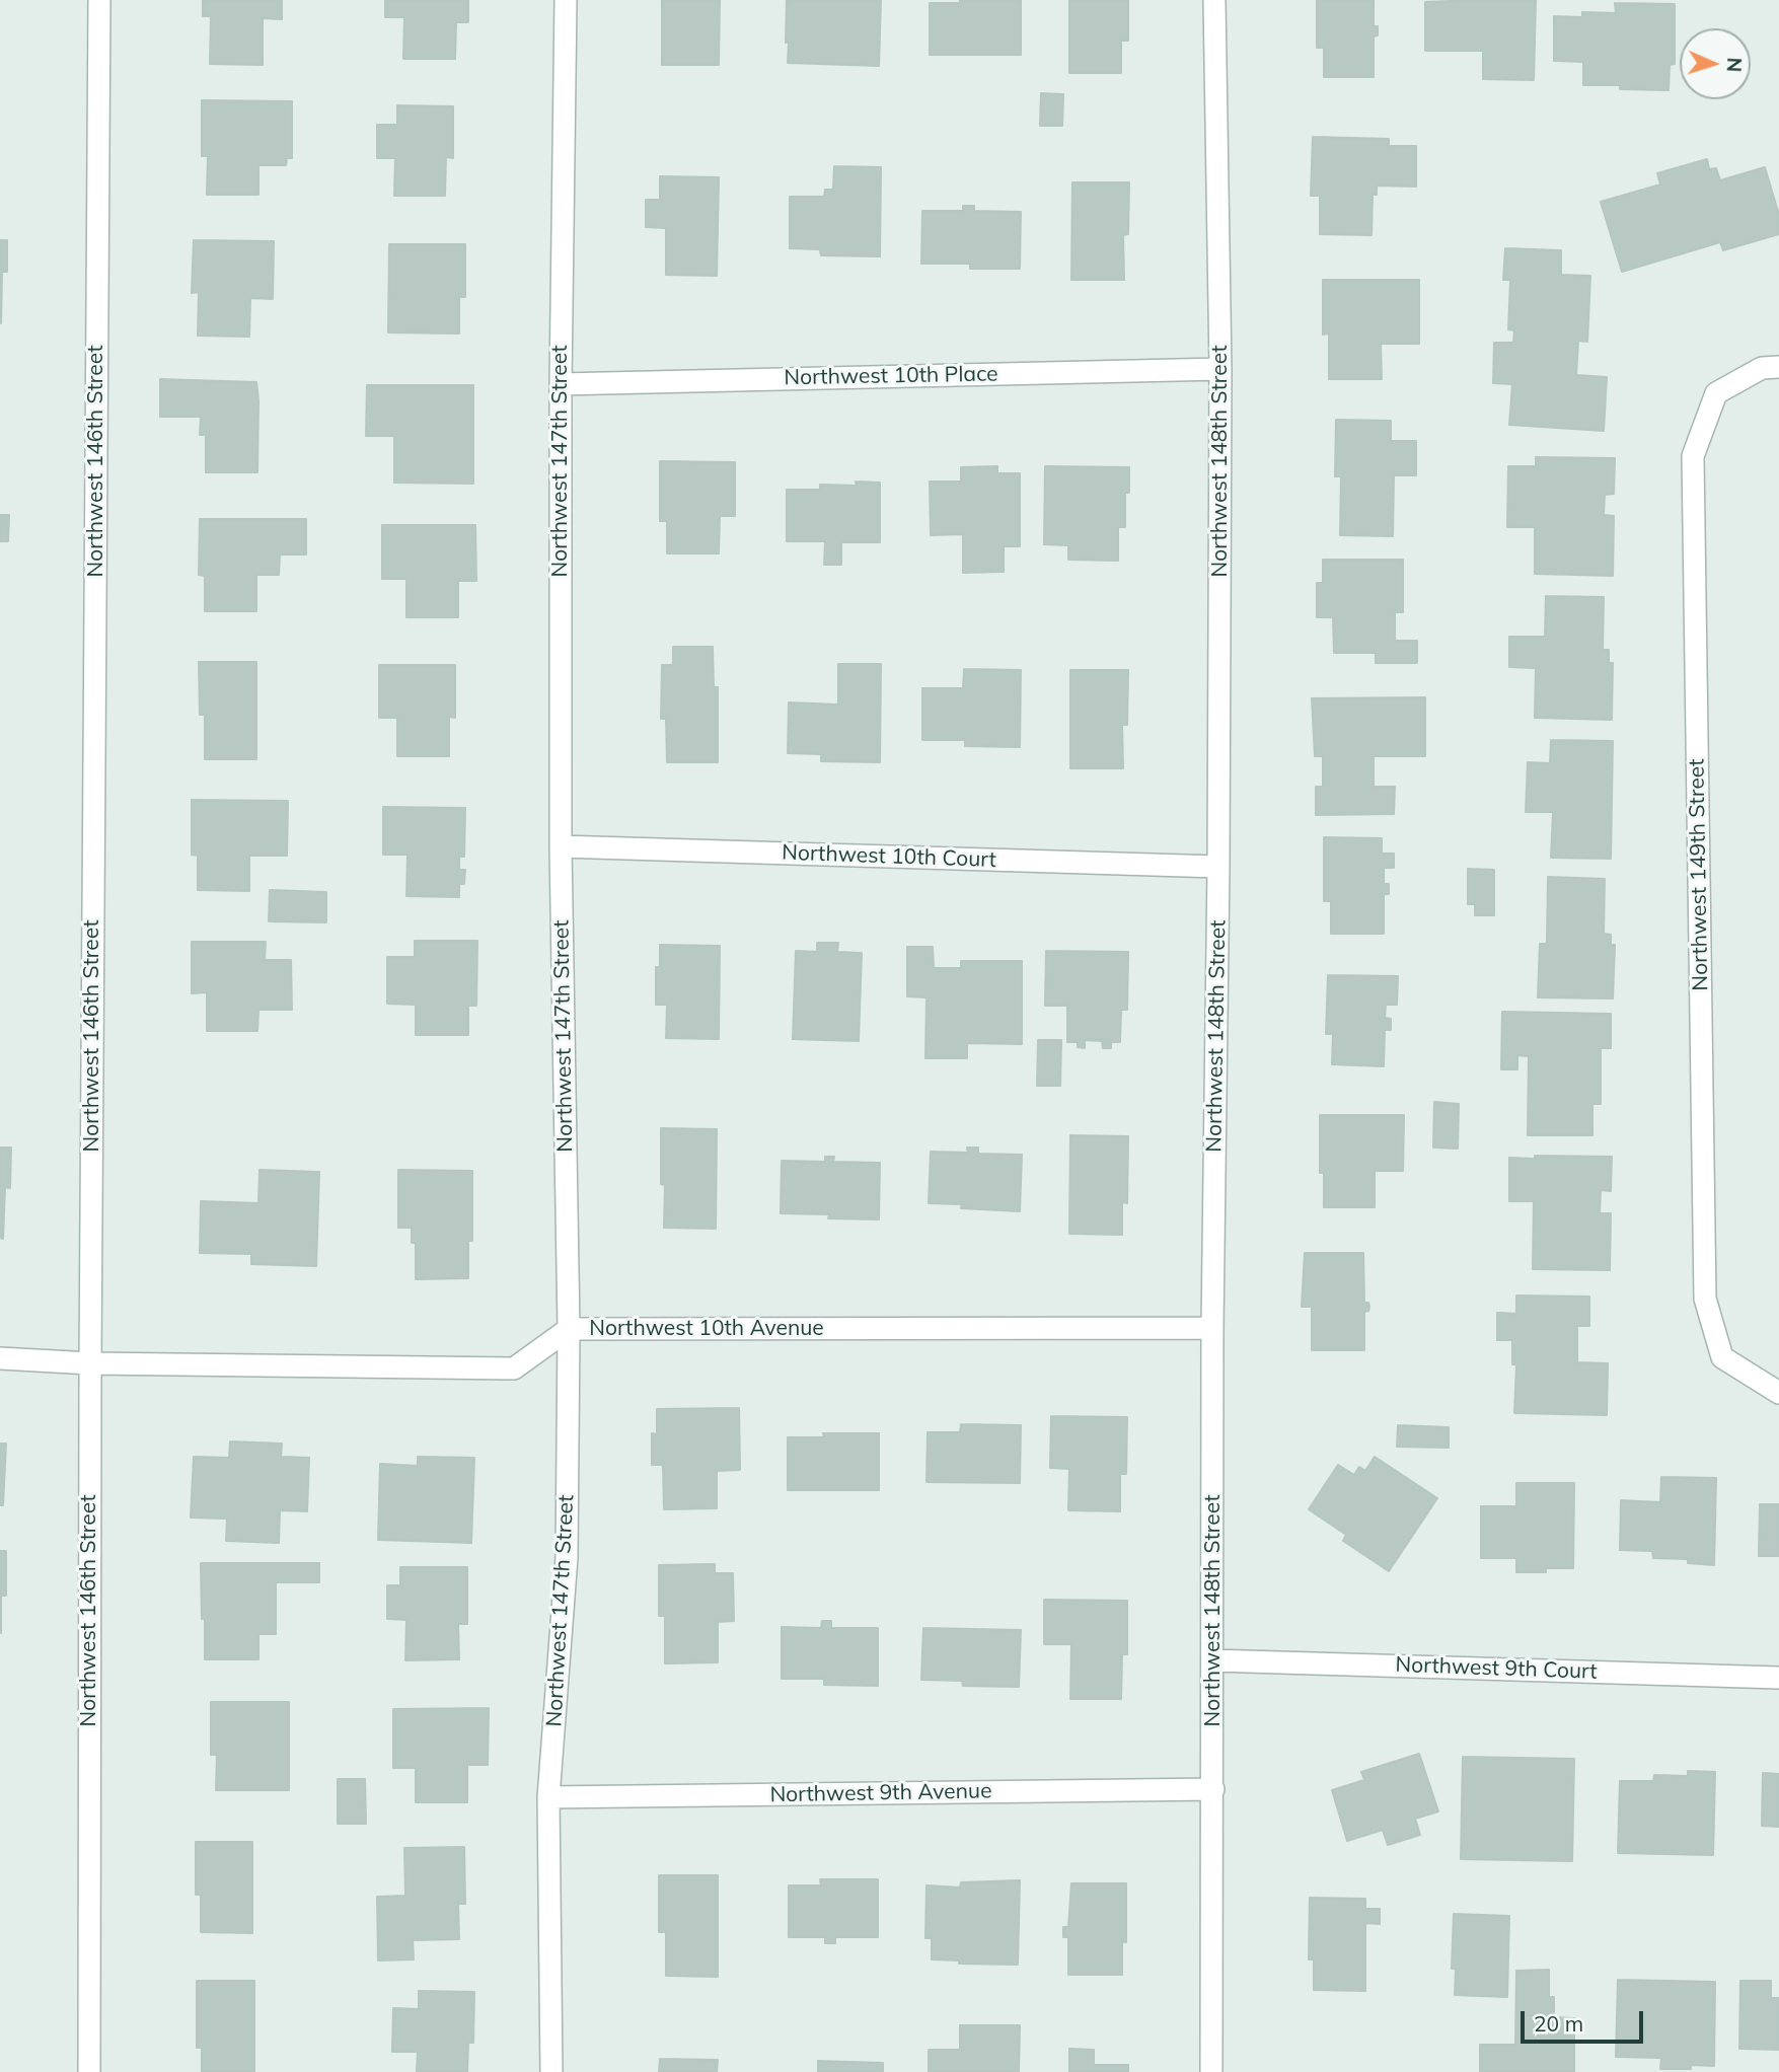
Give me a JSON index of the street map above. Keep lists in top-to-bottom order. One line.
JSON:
{"streets":{"street":["Northwest 10th Place","Northwest 146th Street","Northwest 147th Street","Northwest 148th Street","Northwest 10th Court","Northwest 149th Street","Northwest 10th Avenue","Northwest 9th Court","Northwest 9th Avenue"]},"crossings":[["Northwest 10th Place","Northwest 147th Street"],["Northwest 10th Place","Northwest 148th Street"],["Northwest 146th Street","Northwest 10th Avenue"],["Northwest 147th Street","Northwest 10th Court"],["Northwest 147th Street","Northwest 10th Avenue"],["Northwest 147th Street","Northwest 9th Avenue"],["Northwest 148th Street","Northwest 10th Court"],["Northwest 148th Street","Northwest 10th Avenue"],["Northwest 148th Street","Northwest 9th Court"],["Northwest 148th Street","Northwest 9th Avenue"]],"scale_bar":"20 m","north":"right"}
